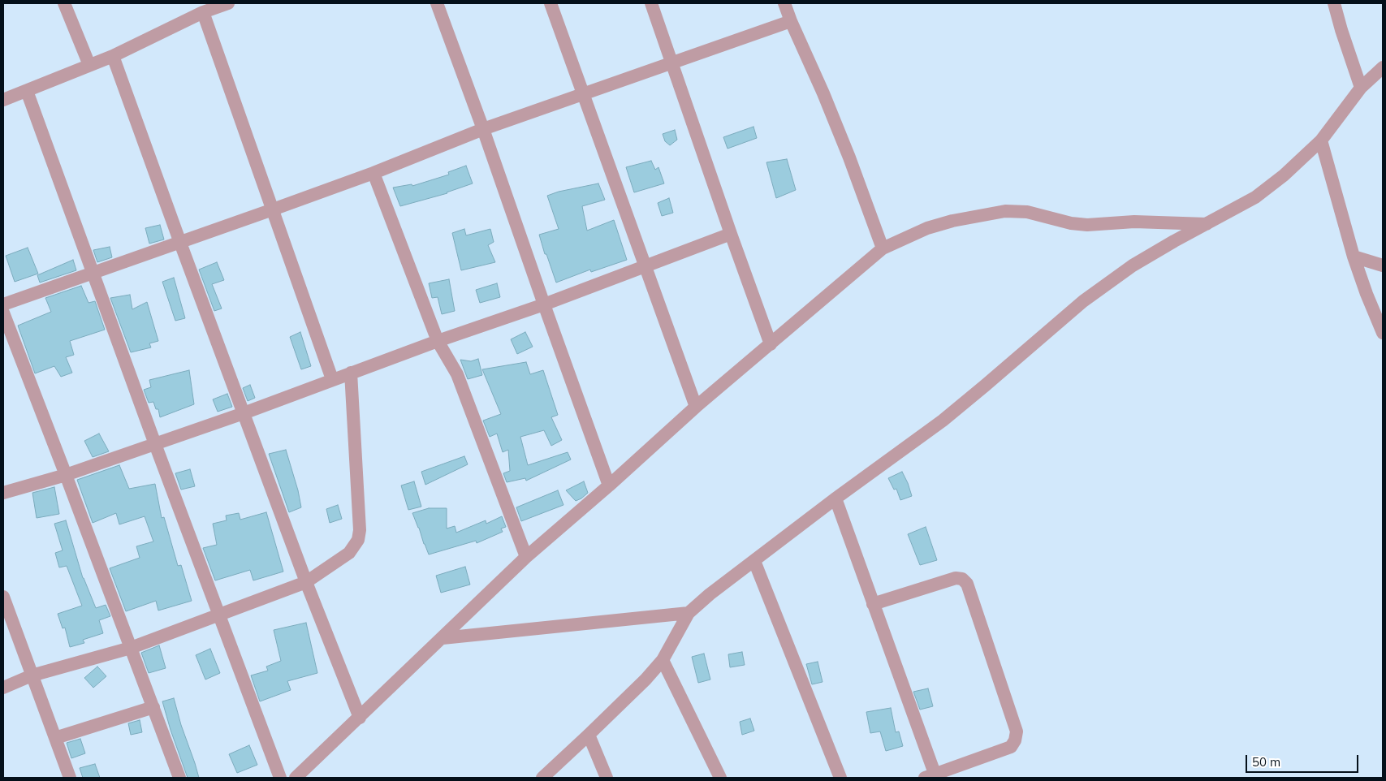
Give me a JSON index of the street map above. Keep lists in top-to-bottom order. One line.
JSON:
{"scale_bar":"50 m"}
